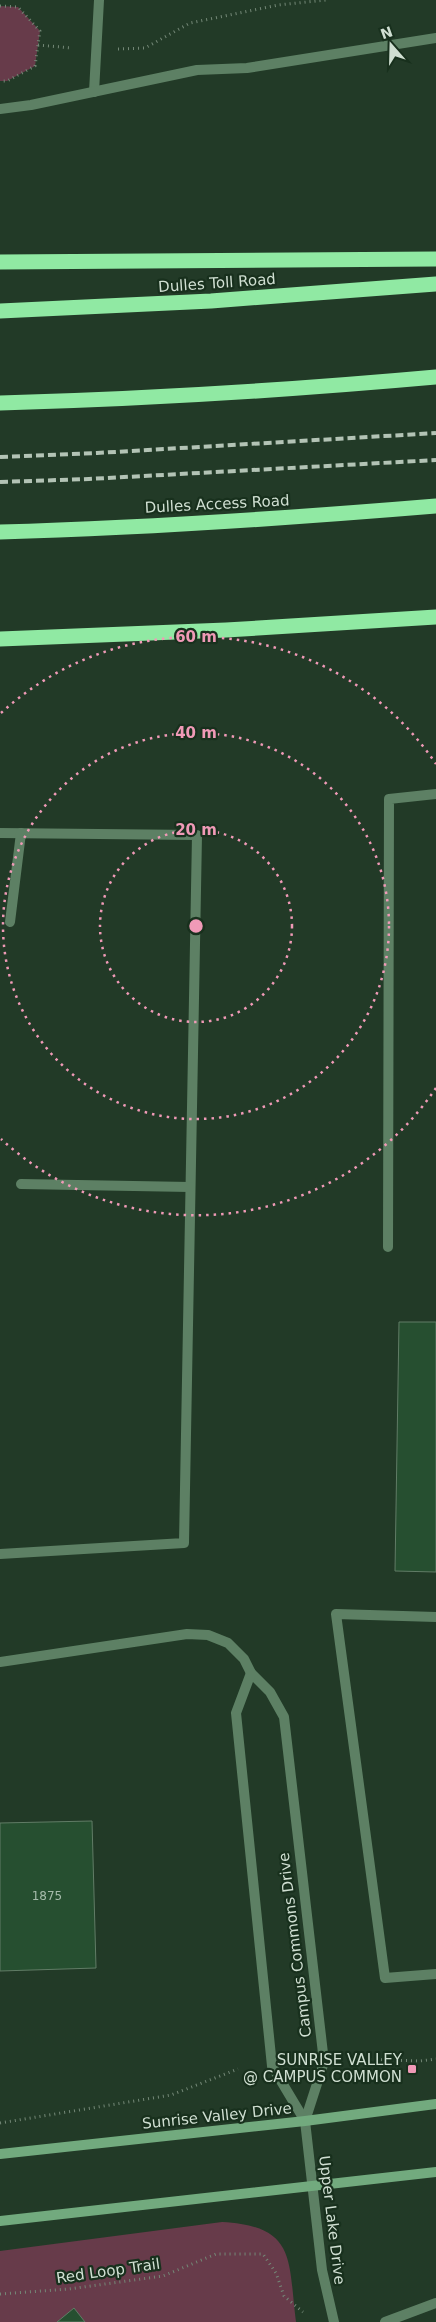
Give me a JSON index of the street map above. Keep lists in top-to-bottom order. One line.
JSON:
{"streets":{"highway":["Dulles Toll Road","Dulles Access Road"],"main road":["Sunrise Valley Drive"],"street":["Campus Commons Drive","Upper Lake Drive"],"path":["Red Loop Trail"]},"crossings":[["Campus Commons Drive","Sunrise Valley Drive"],["Campus Commons Drive","Upper Lake Drive"],["Sunrise Valley Drive","Upper Lake Drive"]],"places":{"transit":["SUNRISE VALLEY @ CAMPUS COMMON"]},"house_numbers":["1875"],"north":"top","rings":["60 m","40 m","20 m"]}
